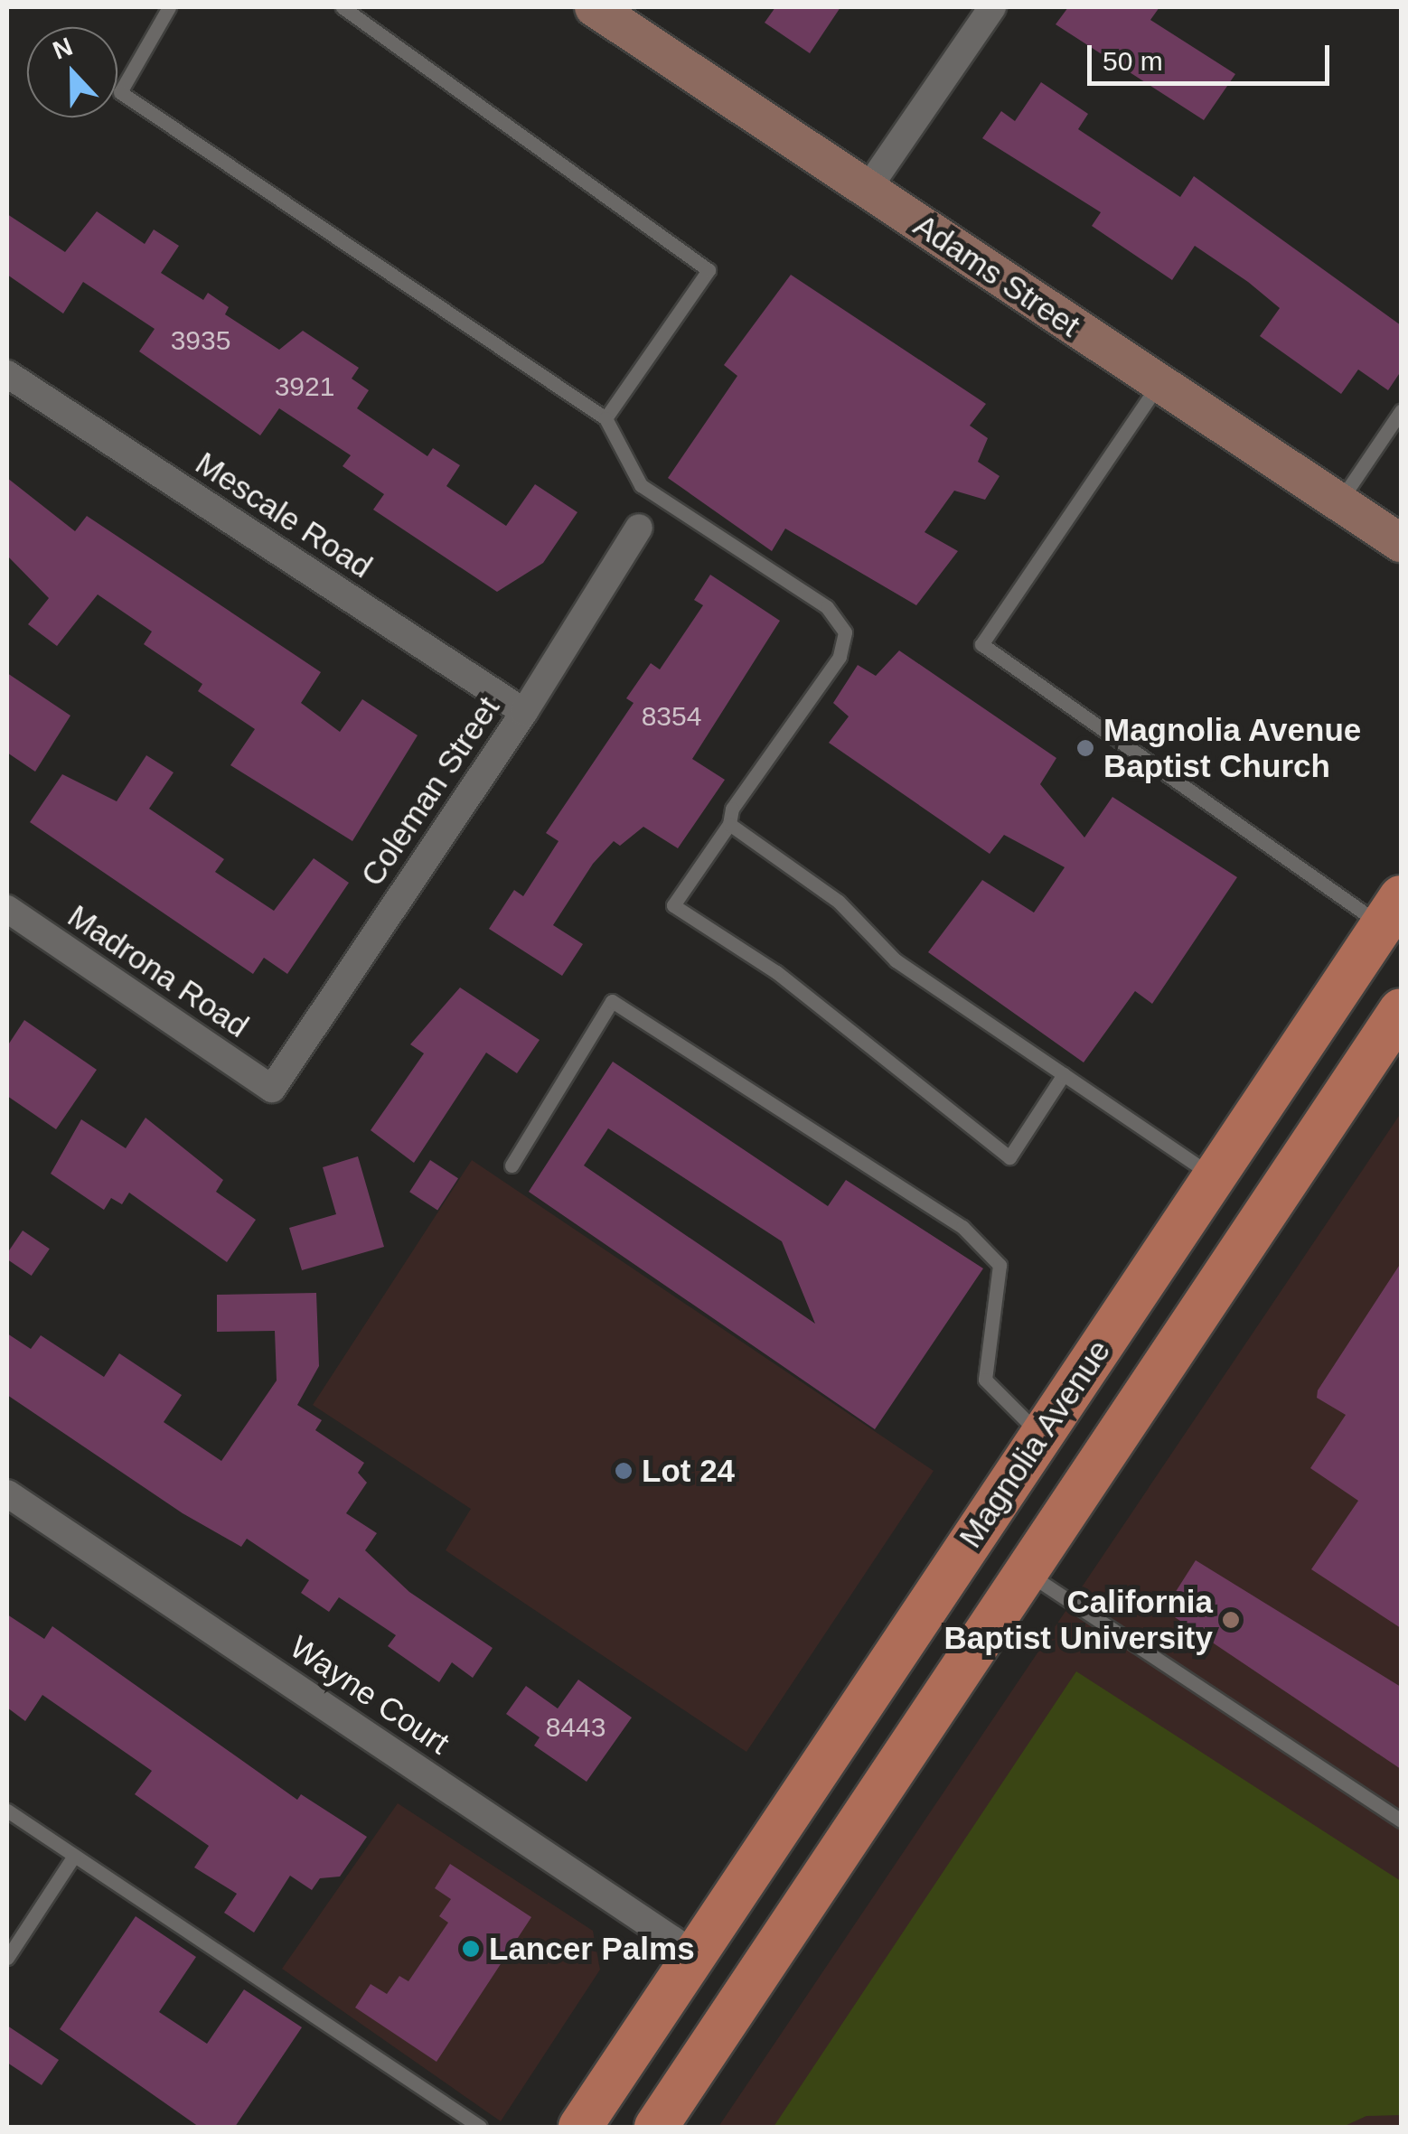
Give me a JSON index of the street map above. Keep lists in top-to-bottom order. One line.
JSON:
{"streets":{"main road":["Adams Street","Magnolia Avenue"],"street":["Mescale Road","Coleman Street","Madrona Road","Wayne Court"]},"crossings":[["Mescale Road","Coleman Street"],["Coleman Street","Madrona Road"],["Magnolia Avenue","Wayne Court"]],"places":["Magnolia Avenue Baptist Church","Lot 24","California Baptist University","Lancer Palms"],"house_numbers":["3935","3921","8354","8443"],"scale_bar":"50 m","north":"top"}
